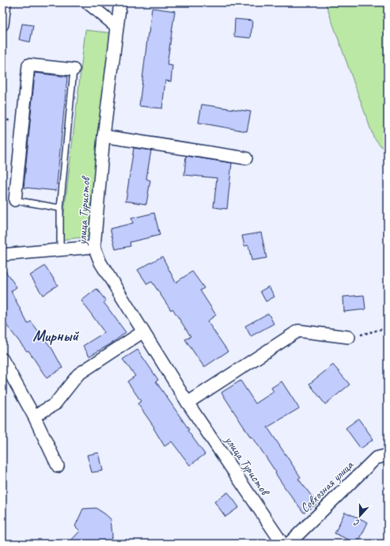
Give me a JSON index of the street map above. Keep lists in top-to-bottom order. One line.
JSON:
{"streets":{"street":["улица Туристов","Совхозная улица"]},"districts":["Мирный"],"north":"bottom"}
